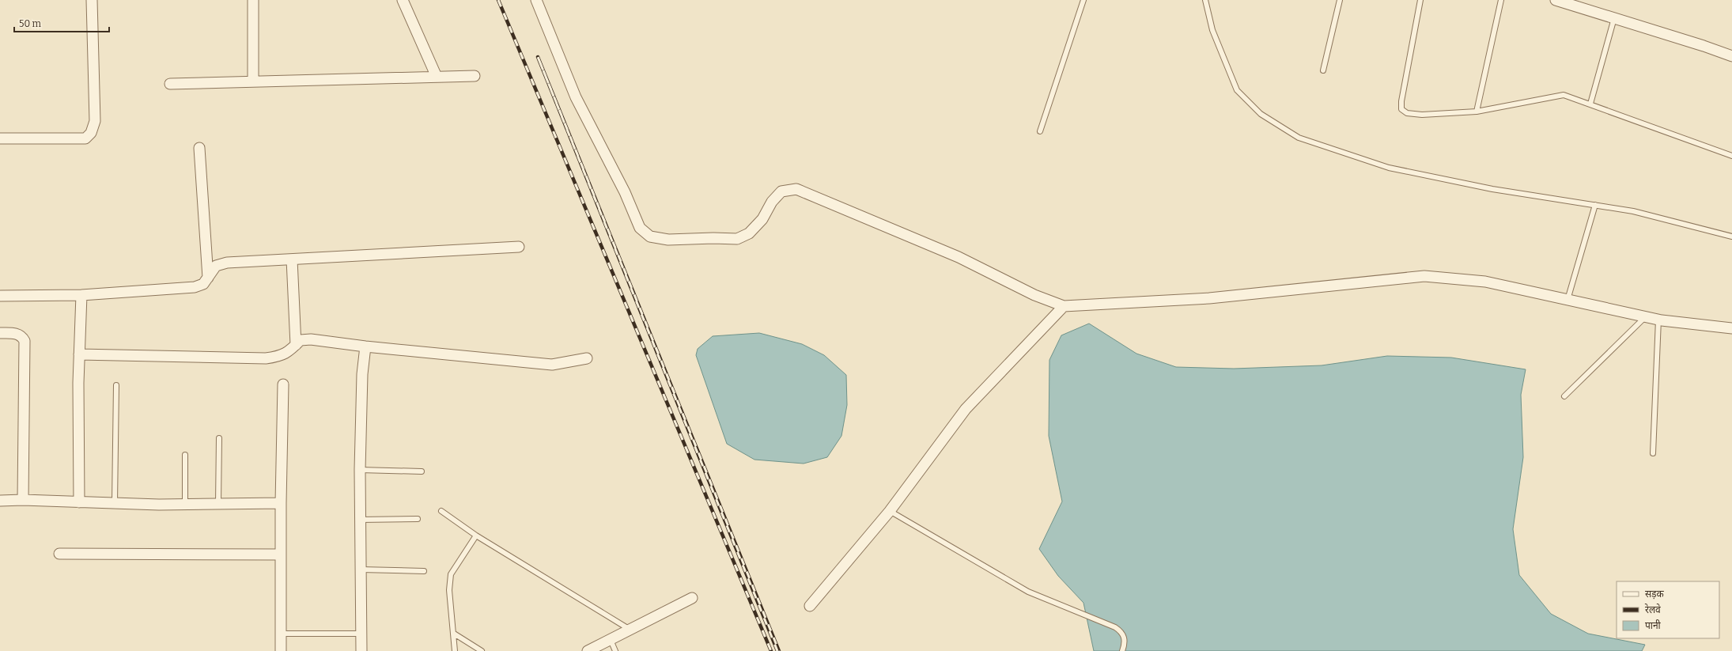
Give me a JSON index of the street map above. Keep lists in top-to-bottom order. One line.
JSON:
{"legend":["सड़क","रेलवे","पानी"],"scale_bar":"50 m"}
